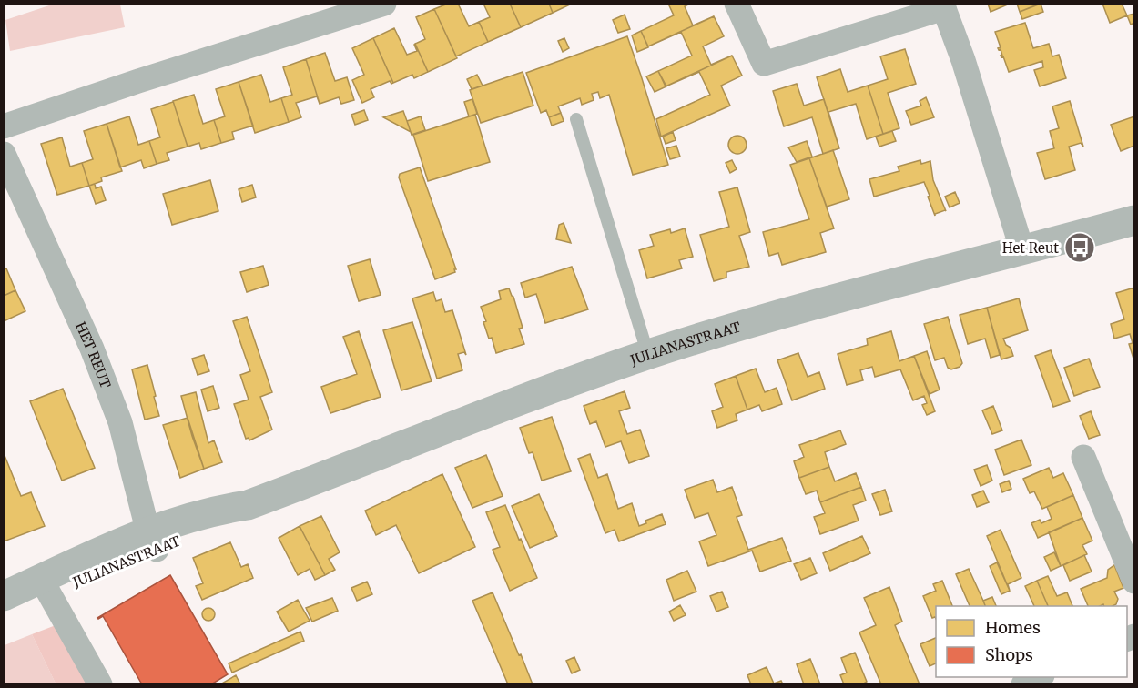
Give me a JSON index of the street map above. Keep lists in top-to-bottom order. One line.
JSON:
{"streets":{"street":["JULIANASTRAAT","HET REUT"]},"crossings":[["JULIANASTRAAT","HET REUT"]],"places":{"bus stop":["Het Reut"]},"legend":["Homes","Shops"]}
